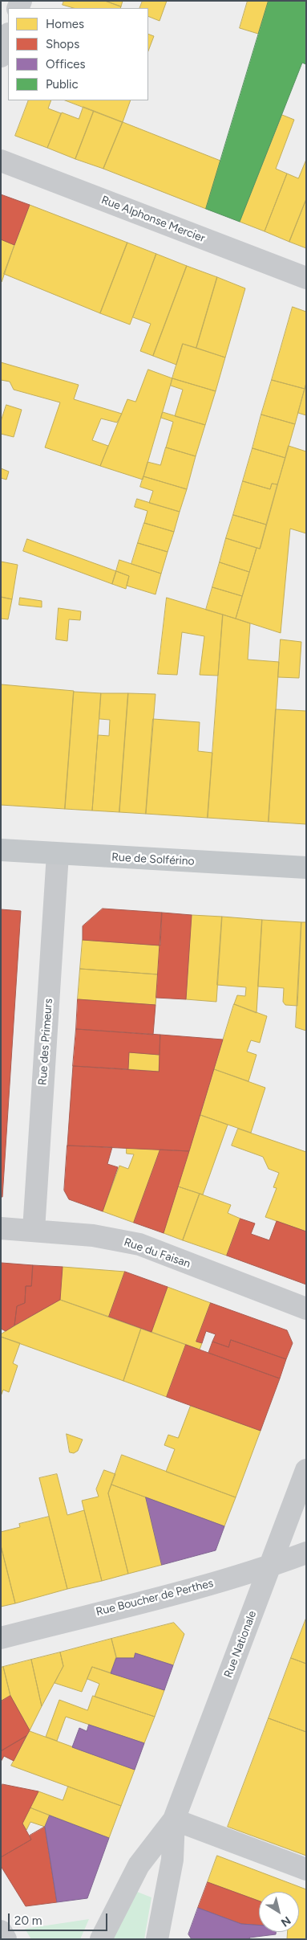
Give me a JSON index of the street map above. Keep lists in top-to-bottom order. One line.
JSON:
{"streets":{"main road":["Rue de Solférino"],"street":["Rue Alphonse Mercier","Rue des Primeurs","Rue du Faisan","Rue Boucher de Perthes","Rue Nationale"]},"crossings":[["Rue de Solférino","Rue des Primeurs"],["Rue des Primeurs","Rue du Faisan"],["Rue Boucher de Perthes","Rue Nationale"]],"legend":["Homes","Shops","Offices","Public"],"scale_bar":"20 m","north":"bottom right"}
